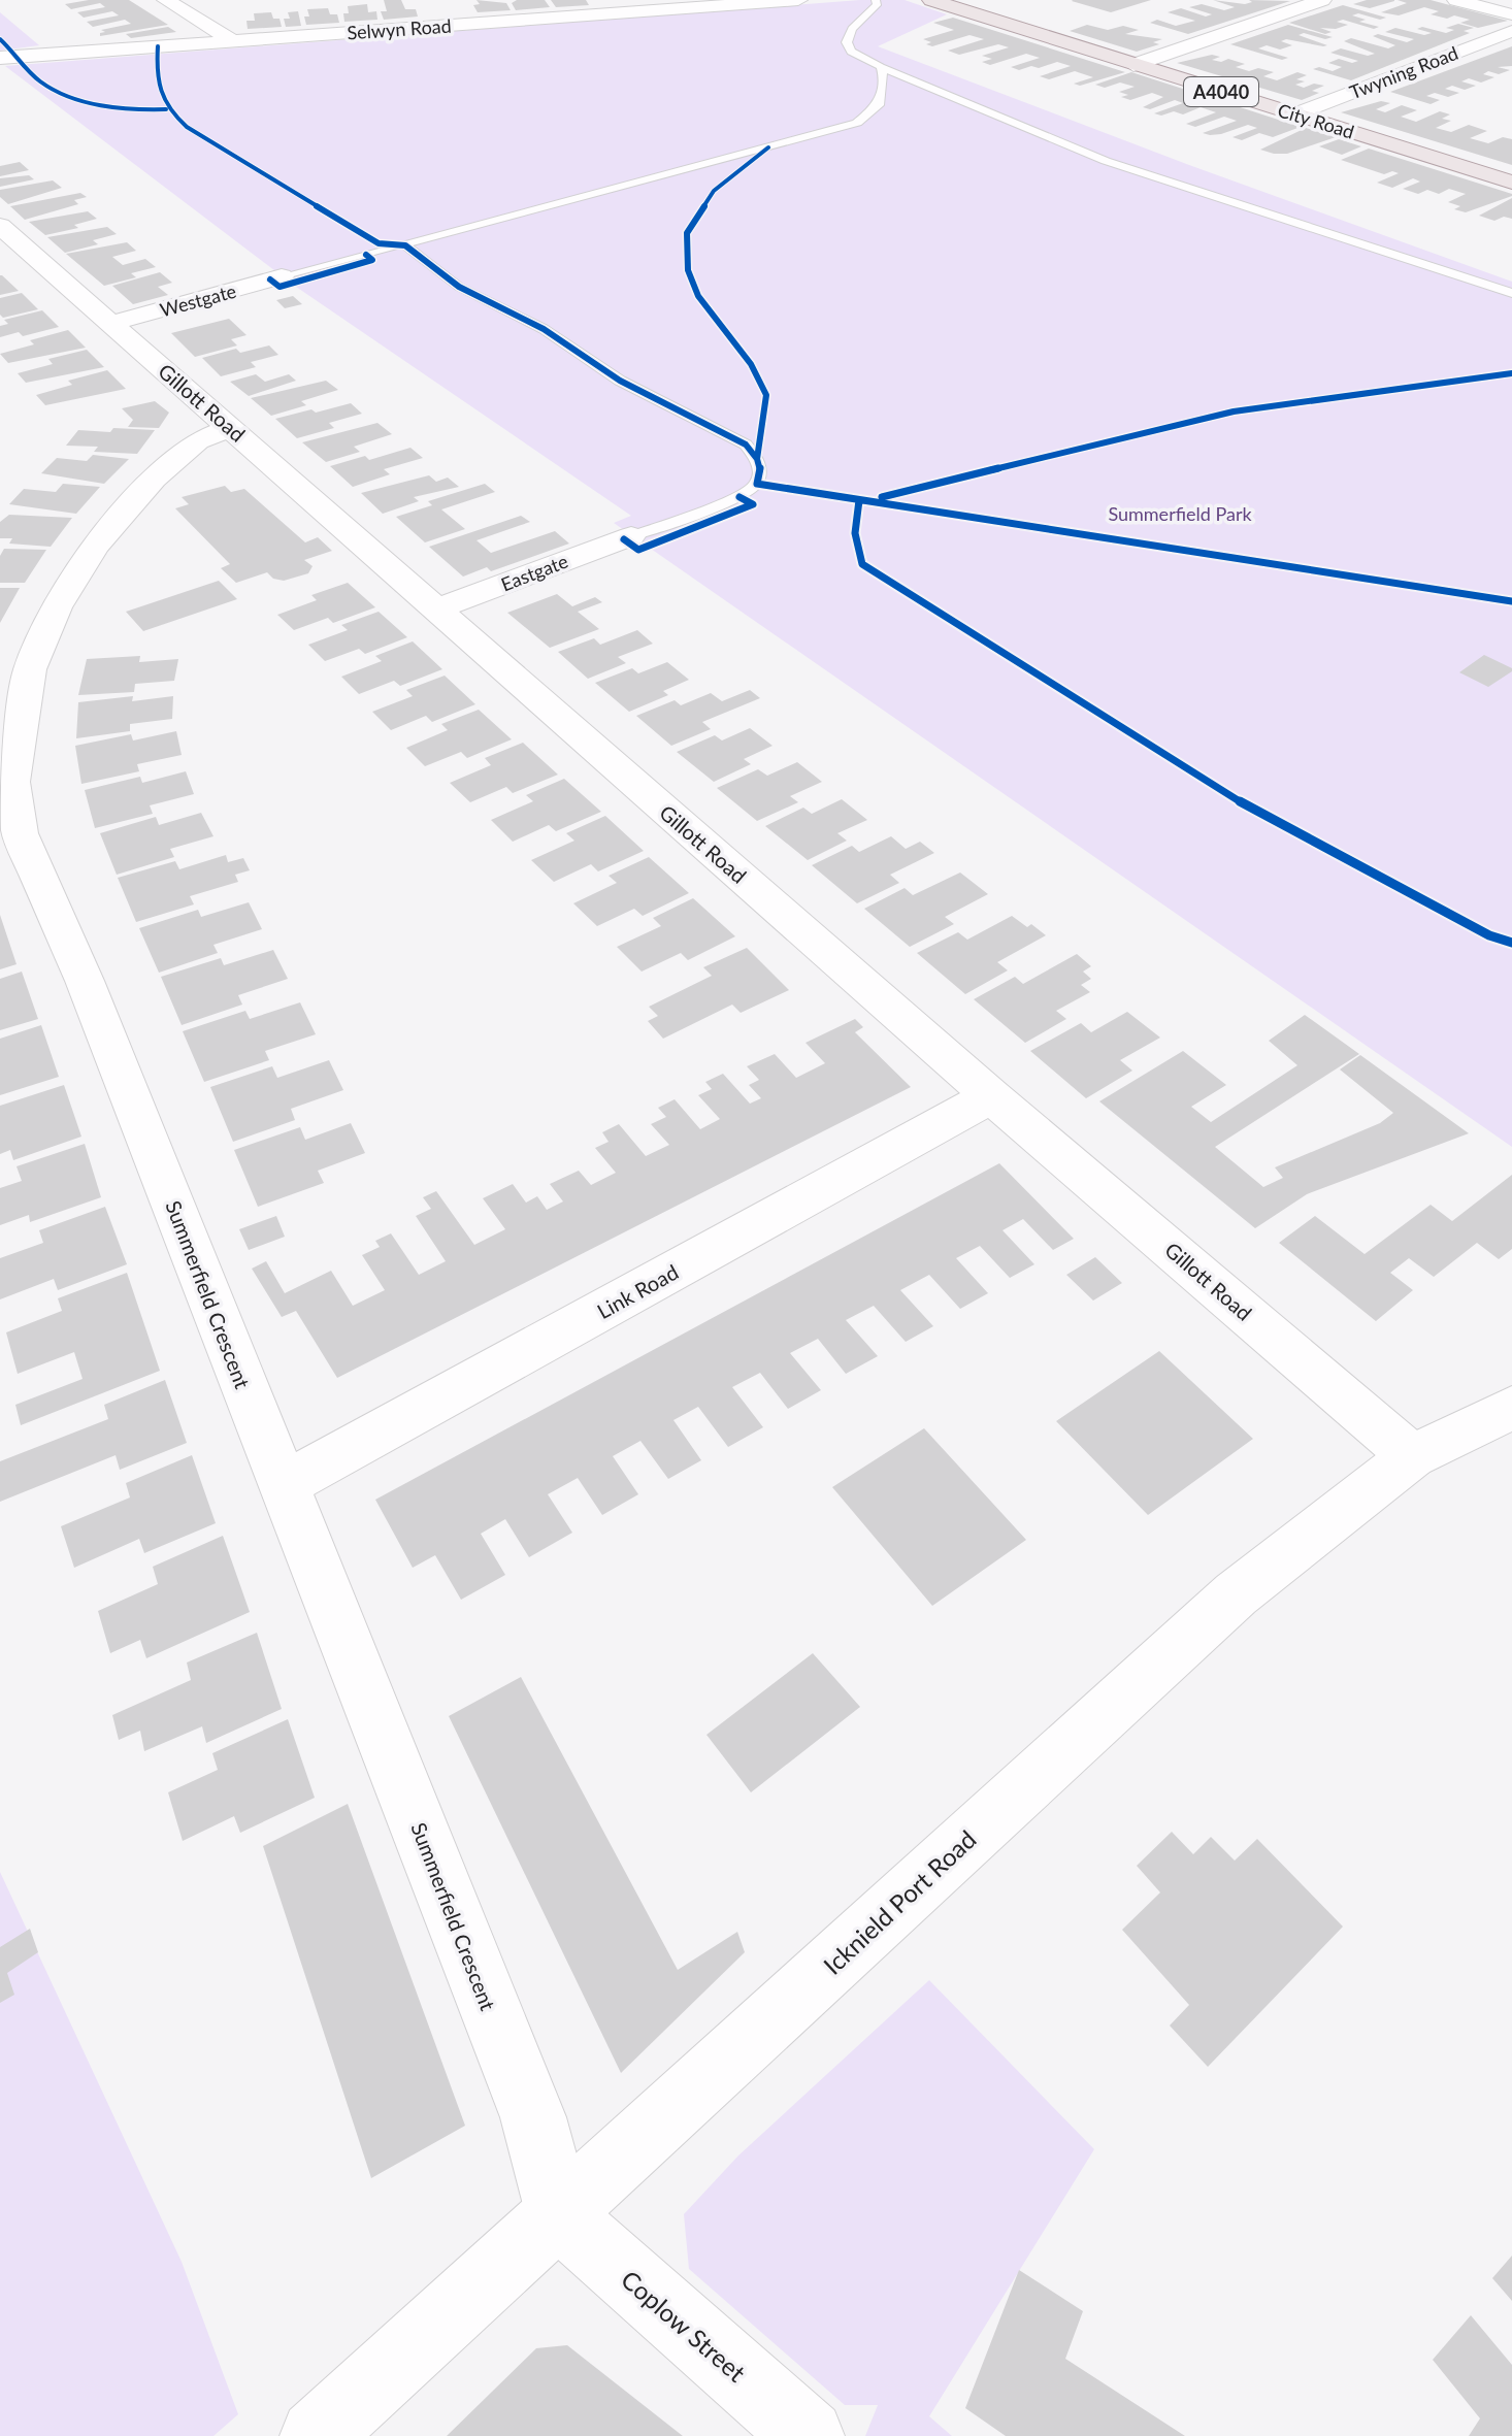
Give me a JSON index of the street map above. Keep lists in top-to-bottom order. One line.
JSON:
{"streets":{"main road":["A4040","City Road"],"street":["Selwyn Road","Twyning Road","Westgate","Gillott Road","Eastgate","Link Road","Summerfield Crescent","Icknield Port Road","Coplow Street"]},"crossings":[["Twyning Road","City Road"],["Westgate","Gillott Road"],["Gillott Road","Eastgate"],["Gillott Road","Link Road"],["Gillott Road","Summerfield Crescent"],["Gillott Road","Icknield Port Road"],["Link Road","Summerfield Crescent"],["Summerfield Crescent","Icknield Port Road"],["Summerfield Crescent","Coplow Street"],["Icknield Port Road","Coplow Street"]],"parks":["Summerfield Park"]}
